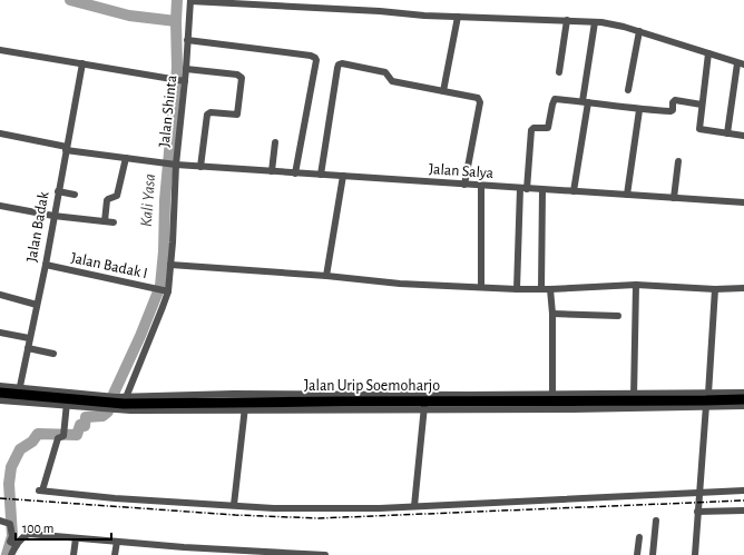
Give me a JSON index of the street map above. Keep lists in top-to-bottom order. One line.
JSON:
{"streets":{"highway":["Jalan Urip Soemoharjo"],"street":["Jalan Shinta","Jalan Salya","Jalan Badak","Jalan Badak I"]},"crossings":[["Jalan Shinta","Jalan Salya"],["Jalan Shinta","Jalan Badak I"],["Jalan Shinta","Jalan Urip Soemoharjo"],["Jalan Salya","Jalan Badak"],["Jalan Badak","Jalan Badak I"],["Jalan Badak","Jalan Urip Soemoharjo"]],"water":["Kali Yasa"],"scale_bar":"100 m"}
